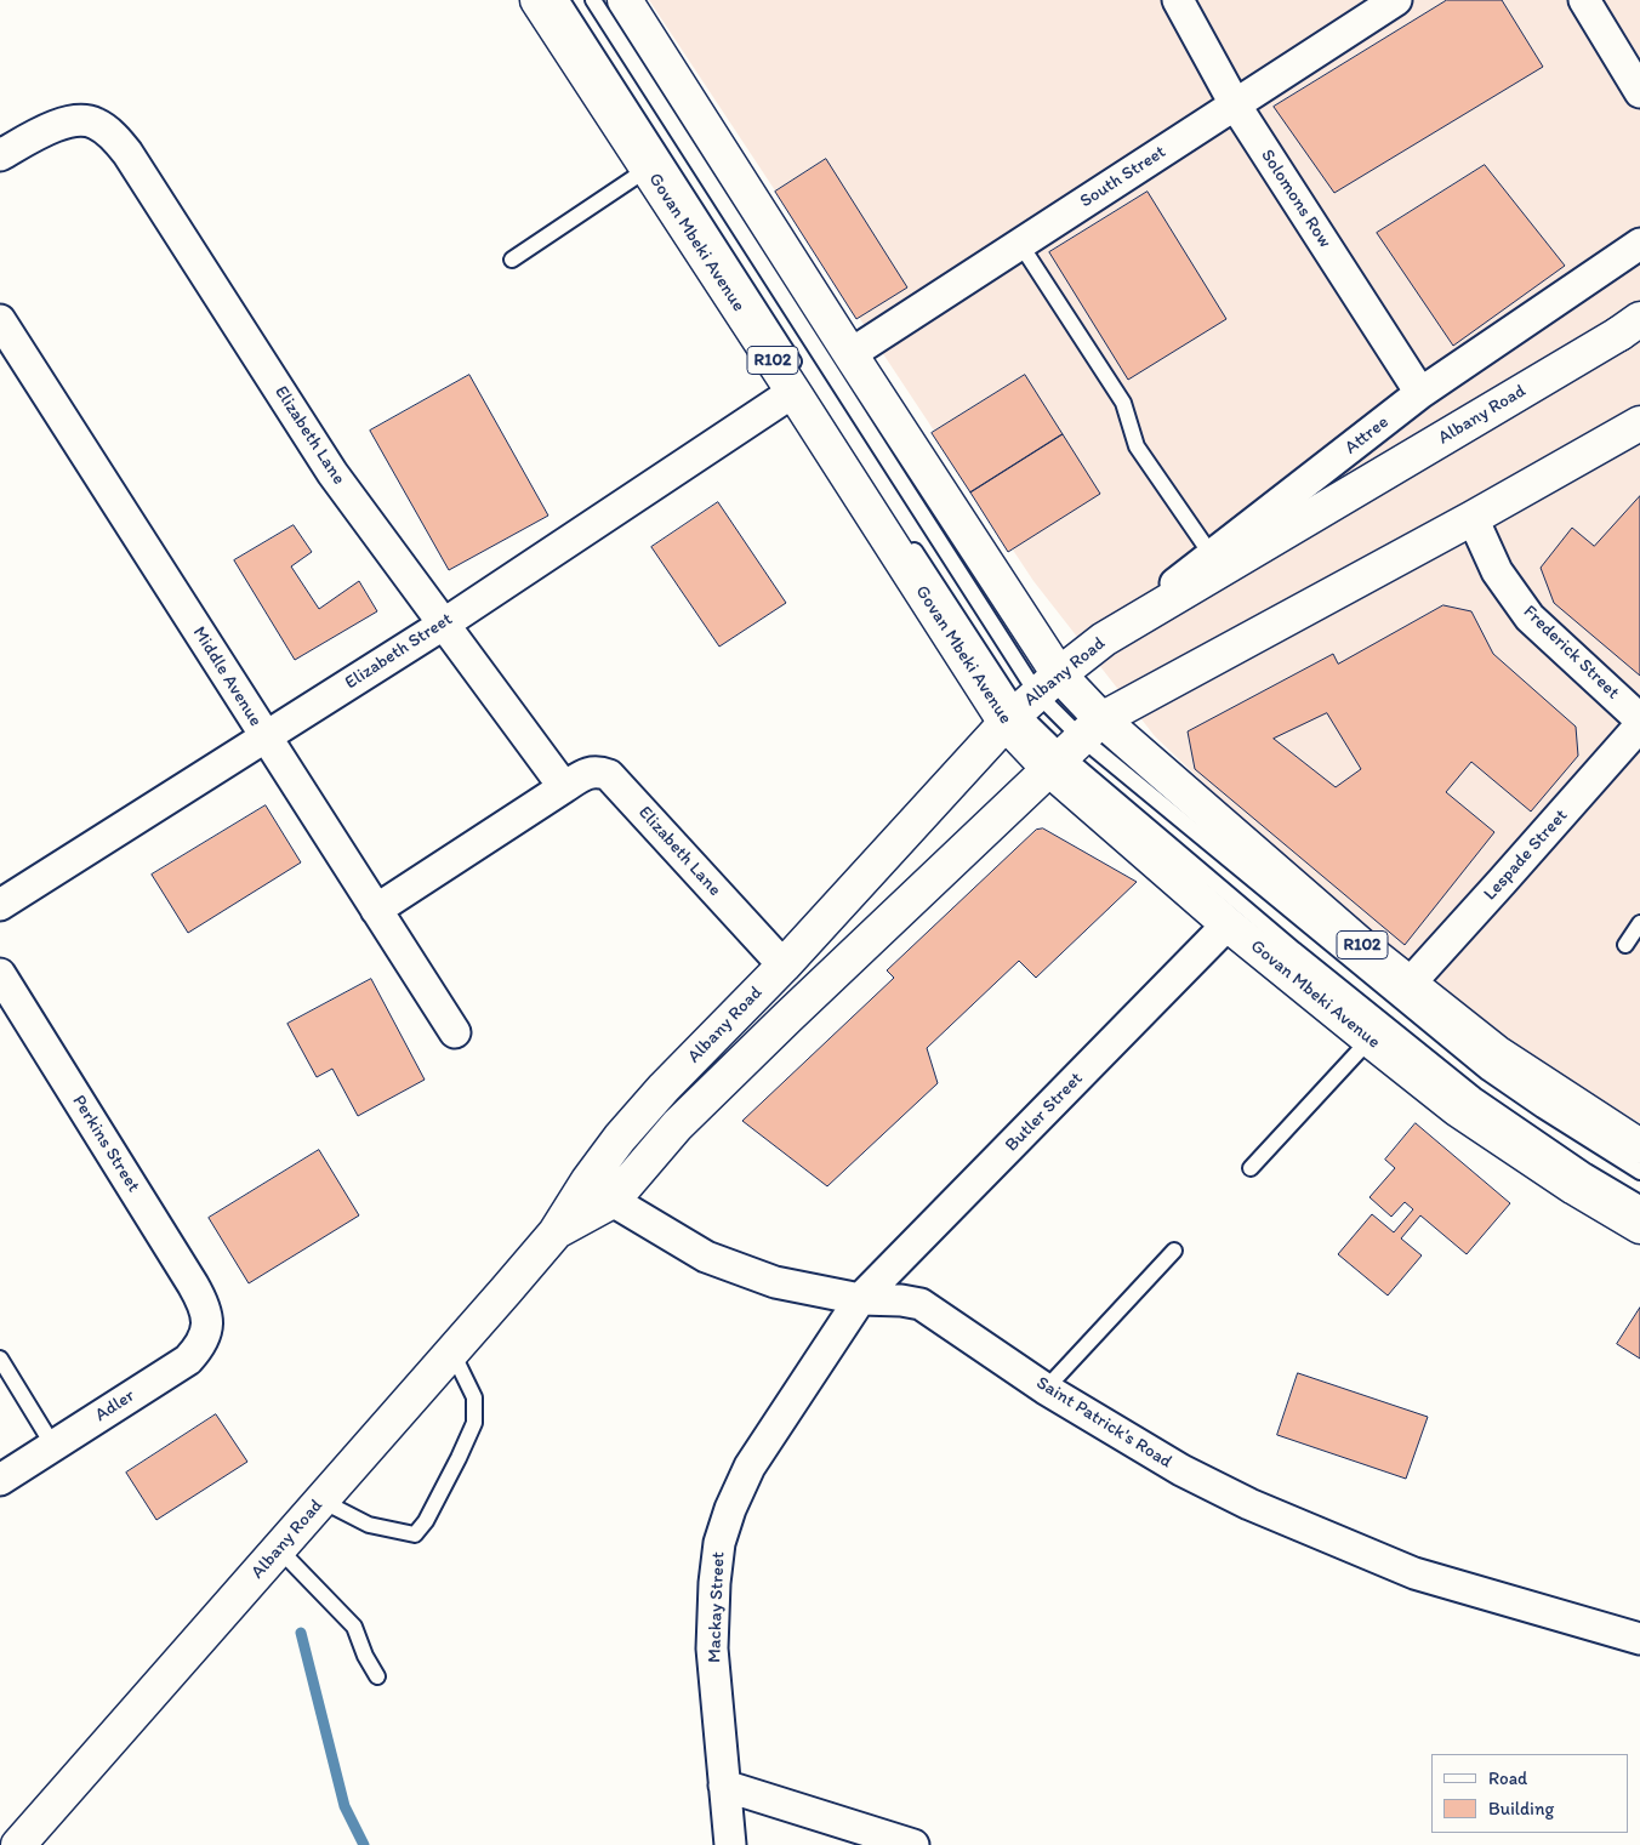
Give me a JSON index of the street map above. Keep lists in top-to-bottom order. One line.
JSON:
{"streets":{"main road":["Govan Mbeki Avenue","R102","Albany Road"],"street":["South Street","Solomons Row","Elizabeth Lane","Attree","Elizabeth Street","Frederick Street","Middle Avenue","Lespade Street","Butler Street","Perkins Street","Adler","Saint Patrick's Road","Mackay Street"]},"crossings":[["South Street","Solomons Row"],["South Street","Govan Mbeki Avenue"],["Solomons Row","Attree"],["Govan Mbeki Avenue","Albany Road"],["Govan Mbeki Avenue","Elizabeth Street"],["Govan Mbeki Avenue","Lespade Street"],["Govan Mbeki Avenue","Butler Street"],["Albany Road","Elizabeth Lane"],["Albany Road","Attree"],["Albany Road","Frederick Street"],["Albany Road","Saint Patrick's Road"],["Elizabeth Lane","Elizabeth Street"],["Elizabeth Lane","Middle Avenue"],["Elizabeth Street","Middle Avenue"],["Butler Street","Saint Patrick's Road"],["Butler Street","Mackay Street"],["Perkins Street","Adler"],["Saint Patrick's Road","Mackay Street"]],"legend":["Road","Building"]}
